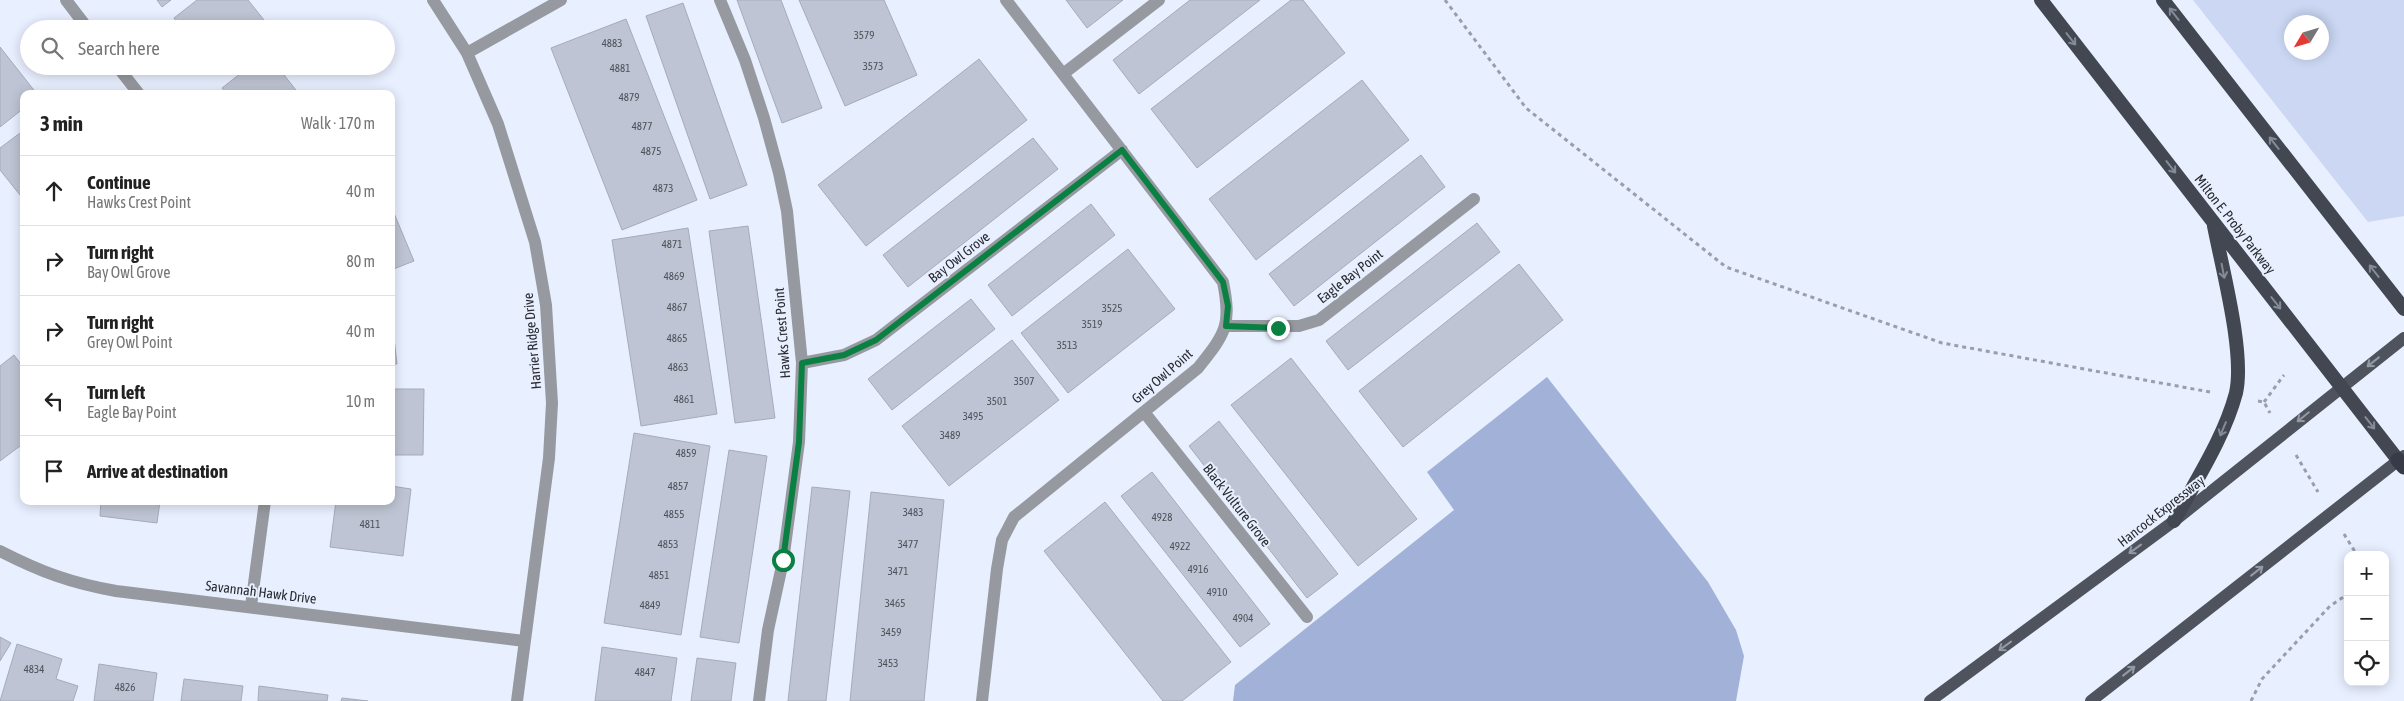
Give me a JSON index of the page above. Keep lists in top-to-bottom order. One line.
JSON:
{"streets":{"highway":["Milton E. Proby Parkway"],"main road":["Hancock Expressway"],"street":["Bay Owl Grove","Eagle Bay Point","Hawks Crest Point","Harrier Ridge Drive","Grey Owl Point","Black Vulture Grove","Savannah Hawk Drive"]},"crossings":[["Milton E. Proby Parkway","Hancock Expressway"],["Bay Owl Grove","Hawks Crest Point"],["Bay Owl Grove","Grey Owl Point"],["Eagle Bay Point","Grey Owl Point"],["Harrier Ridge Drive","Savannah Hawk Drive"],["Grey Owl Point","Black Vulture Grove"]],"house_numbers":["3579","4883","3573","4881","4879","4877","4875","4873","4871","4869","4867","3525","3519","4865","3513","4863","3507","4861","3501","3495","3489","4859","4857","3483","4855","4928","4811","4853","3477","4922","4916","3471","4851","4910","3465","4849","4904","3459","3453","4834","4847","4826"],"north":"bottom left","page":{"search":"Search here","heading":["3 min","Walk · 170 m"],"list":[["Continue","Hawks Crest Point","40 m"],["Turn right","Bay Owl Grove","80 m"],["Turn right","Grey Owl Point","40 m"],["Turn left","Eagle Bay Point","10 m"],"Arrive at destination"],"map_buttons":["+","−"]}}
